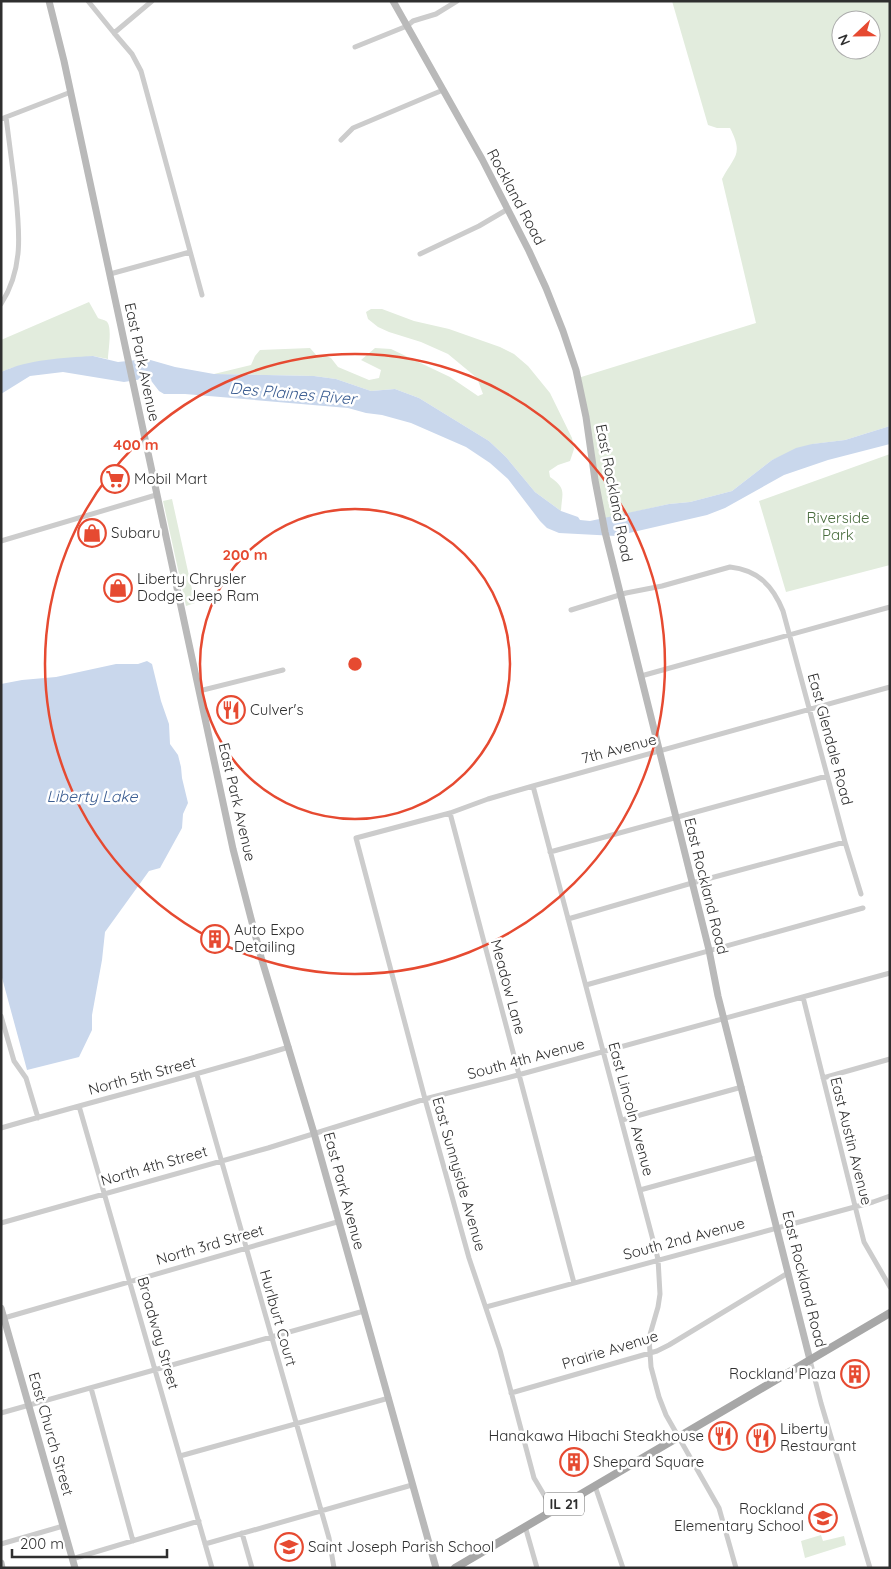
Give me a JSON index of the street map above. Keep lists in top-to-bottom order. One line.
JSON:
{"streets":{"main road":["IL 21"],"street":["Rockland Road","East Park Avenue","East Rockland Road","East Glendale Road","7th Avenue","Meadow Lane","South 4th Avenue","North 5th Street","East Lincoln Avenue","East Austin Avenue","North 4th Street","East Sunnyside Avenue","South 2nd Avenue","North 3rd Street","Hurlburt Court","Broadway Street","Prairie Avenue","East Church Street"]},"crossings":[["Rockland Road","East Rockland Road"],["East Park Avenue","South 4th Avenue"],["East Park Avenue","North 5th Street"],["East Park Avenue","North 4th Street"],["East Park Avenue","North 3rd Street"],["East Rockland Road","East Glendale Road"],["East Rockland Road","7th Avenue"],["East Rockland Road","South 4th Avenue"],["East Rockland Road","South 2nd Avenue"],["East Rockland Road","Prairie Avenue"],["East Rockland Road","IL 21"],["East Glendale Road","7th Avenue"],["7th Avenue","Meadow Lane"],["7th Avenue","East Lincoln Avenue"],["7th Avenue","East Sunnyside Avenue"],["Meadow Lane","South 4th Avenue"],["Meadow Lane","South 2nd Avenue"],["South 4th Avenue","East Lincoln Avenue"],["South 4th Avenue","East Austin Avenue"],["South 4th Avenue","North 4th Street"],["South 4th Avenue","East Sunnyside Avenue"],["North 5th Street","Hurlburt Court"],["North 5th Street","Broadway Street"],["East Lincoln Avenue","South 2nd Avenue"],["East Lincoln Avenue","Prairie Avenue"],["East Lincoln Avenue","IL 21"],["East Austin Avenue","South 2nd Avenue"],["North 4th Street","Hurlburt Court"],["North 4th Street","Broadway Street"],["East Sunnyside Avenue","South 2nd Avenue"],["East Sunnyside Avenue","Prairie Avenue"],["East Sunnyside Avenue","IL 21"],["North 3rd Street","Hurlburt Court"],["North 3rd Street","Broadway Street"],["North 3rd Street","East Church Street"]],"water":["Des Plaines River","Liberty Lake"],"parks":["Riverside Park"],"places":{"supermarket":["Mobil Mart"],"shop":["Subaru","Liberty Chrysler Dodge Jeep Ram"],"restaurant":["Culver's","Hanakawa Hibachi Steakhouse","Liberty Restaurant"],"building":["Auto Expo Detailing","Rockland Plaza","Shepard Square"],"school or university":["Rockland Elementary School","Saint Joseph Parish School"]},"scale_bar":"200 m","north":"left","rings":["400 m","200 m"]}
